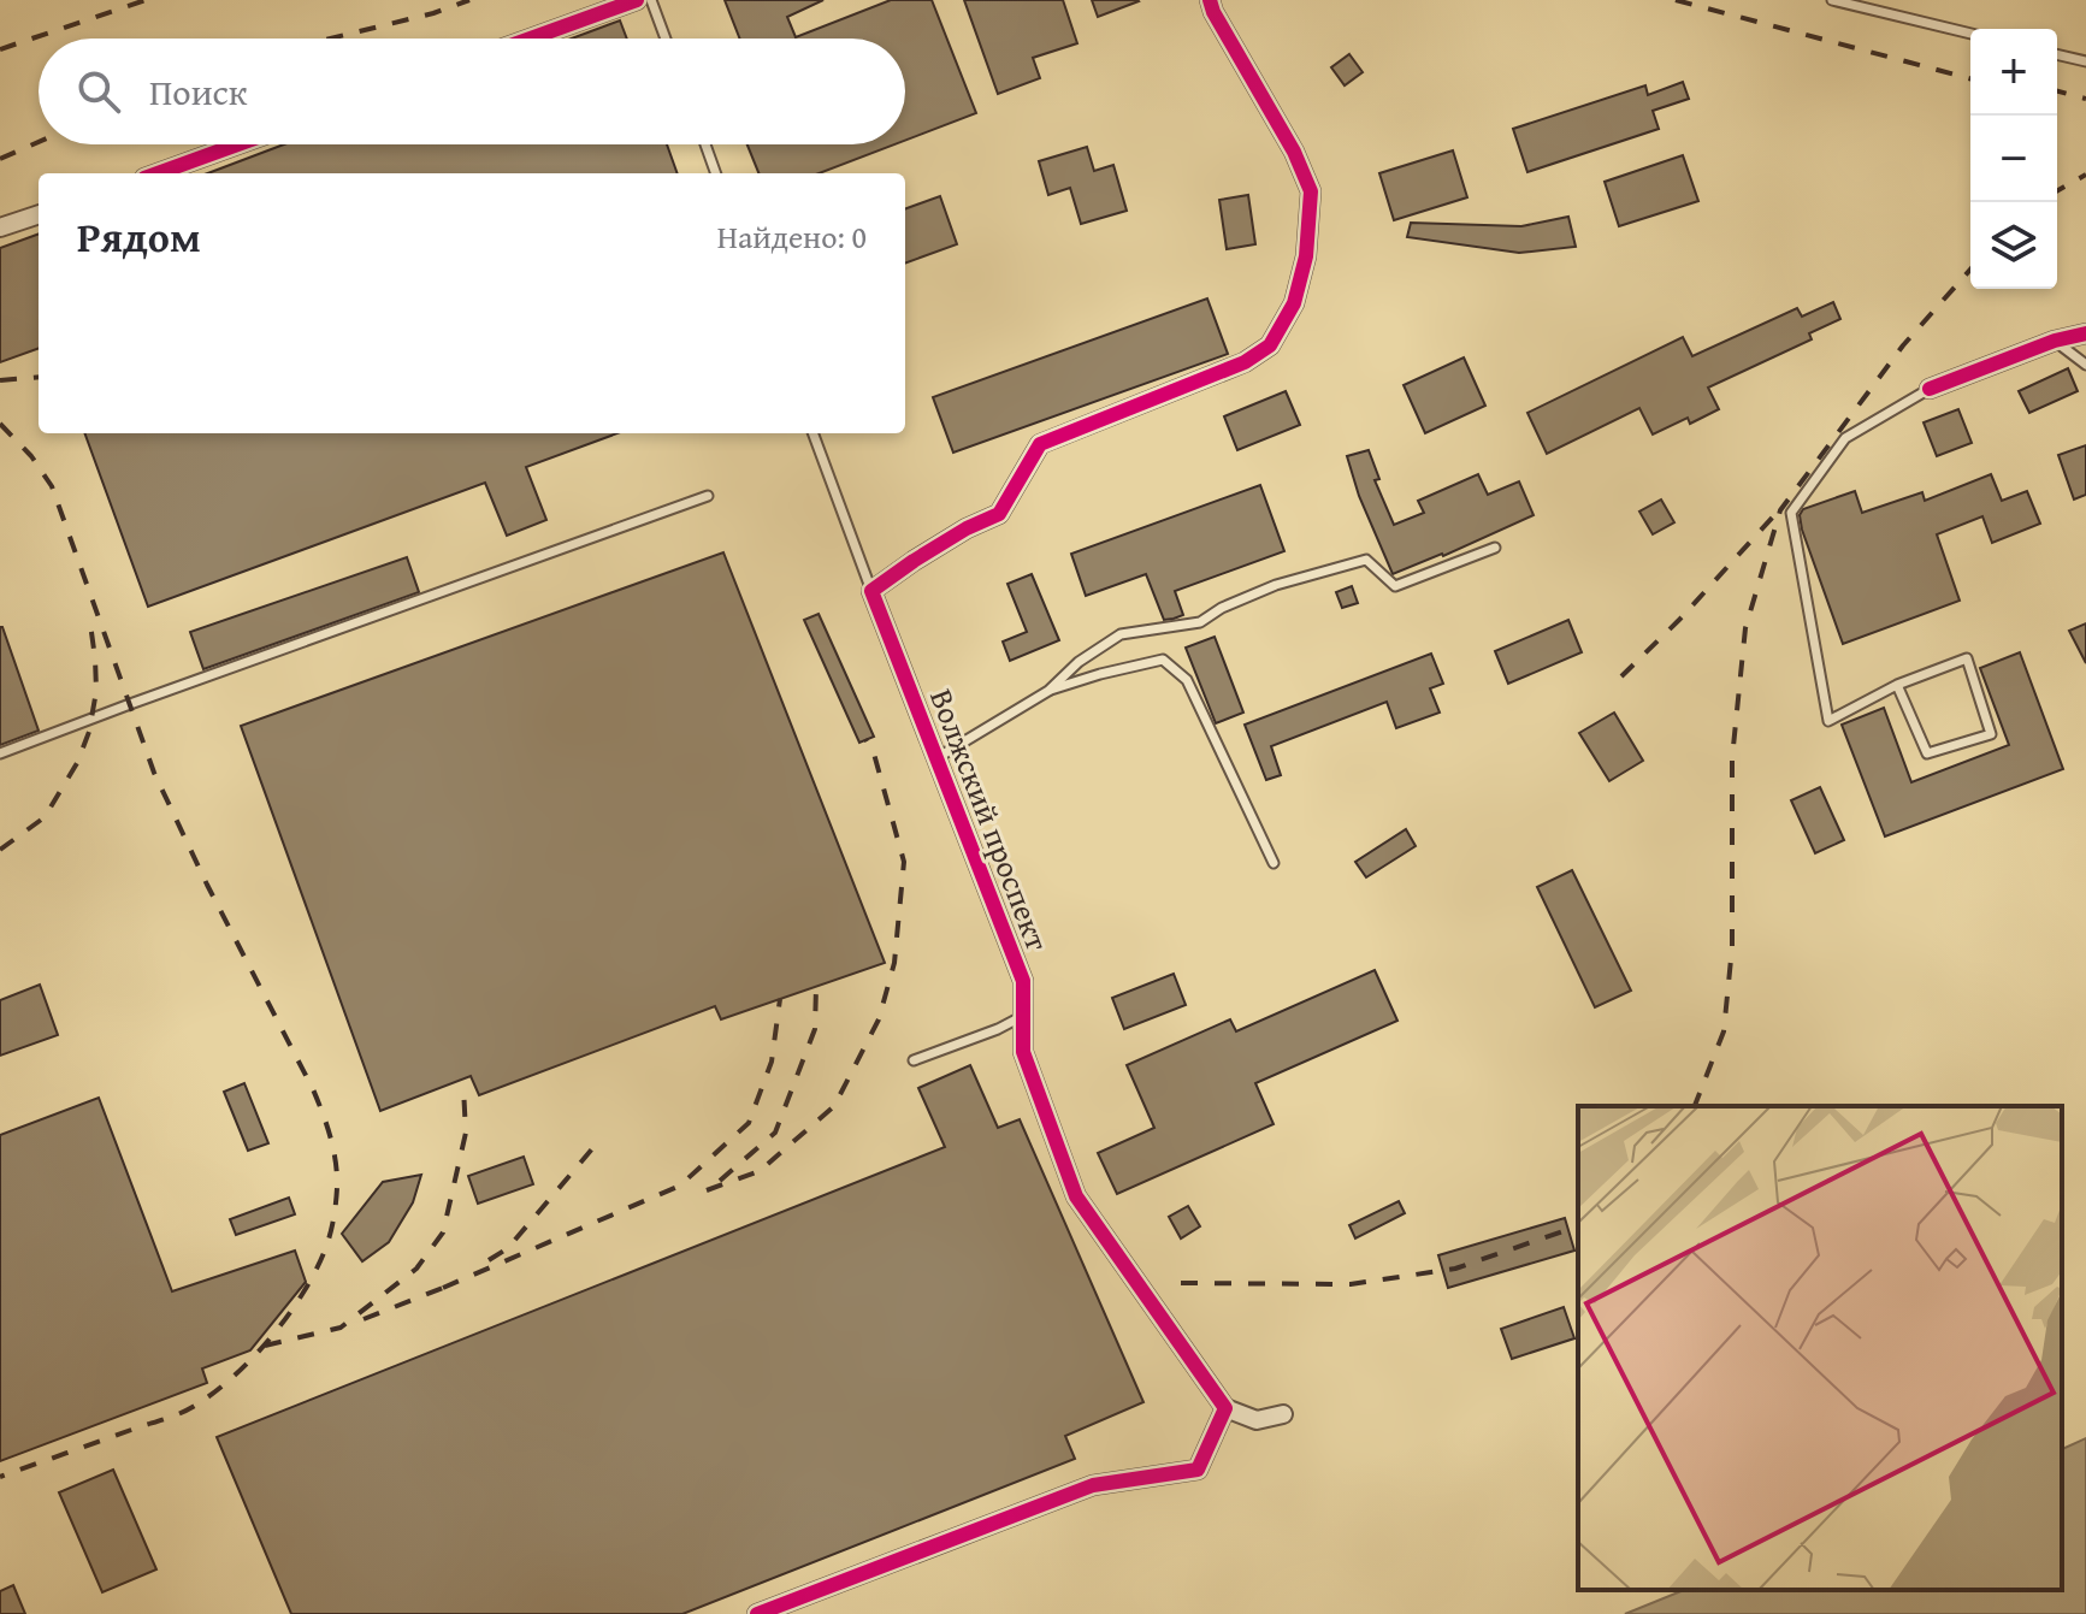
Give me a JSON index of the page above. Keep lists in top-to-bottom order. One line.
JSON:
{"streets":{"street":["Волжский проспект"]},"page":{"map_buttons":["+","−"],"search":"Поиск","heading":["Рядом","Найдено: 0"]}}
